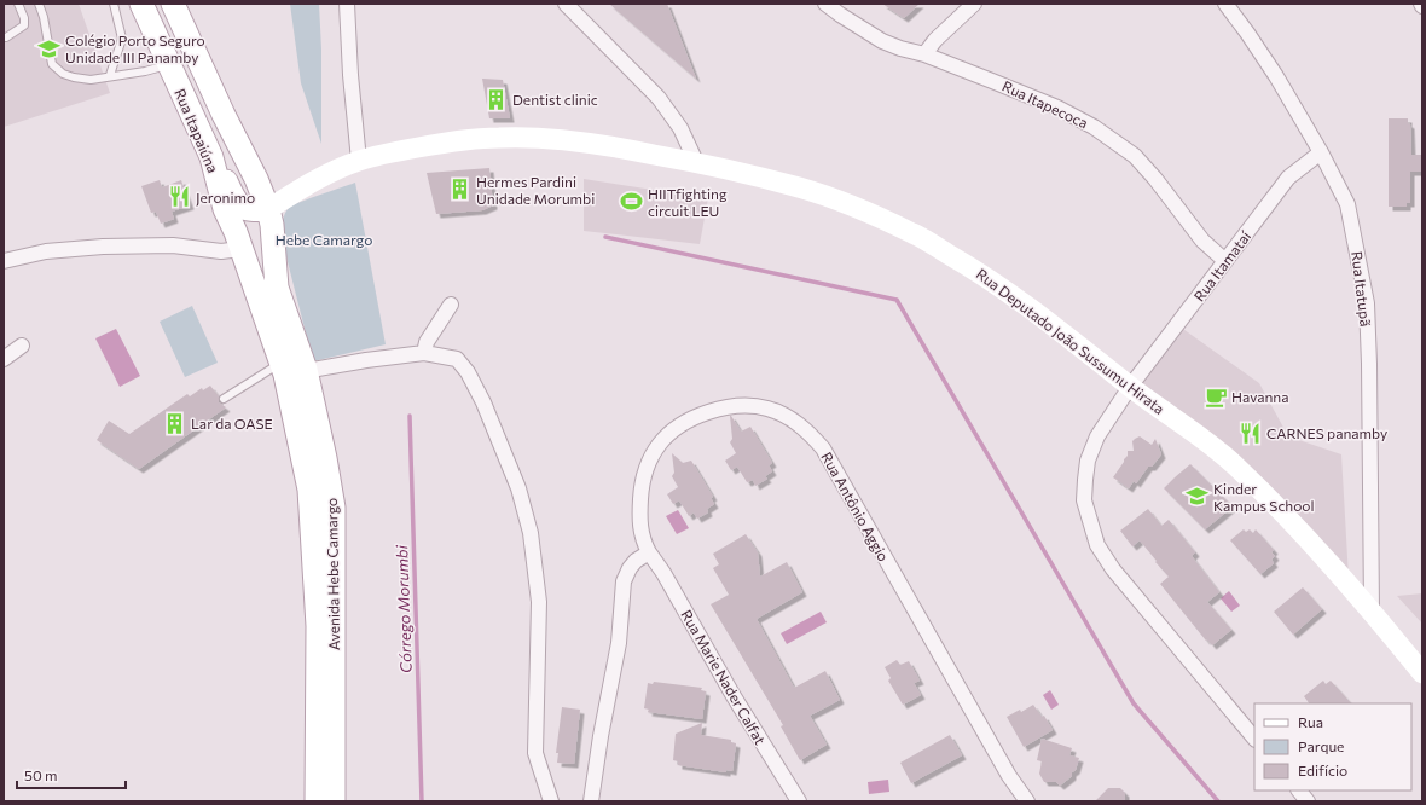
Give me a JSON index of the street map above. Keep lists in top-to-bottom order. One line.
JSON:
{"streets":{"main road":["Rua Itapaiúna","Rua Deputado João Sussumu Hirata","Avenida Hebe Camargo"],"street":["Rua Itapecoca","Rua Itamataí","Rua Itatupã","Rua Antônio Aggio","Rua Marie Nader Calfat"]},"crossings":[["Rua Itapecoca","Rua Itamataí"],["Rua Itapaiúna","Rua Deputado João Sussumu Hirata"],["Rua Itapaiúna","Avenida Hebe Camargo"],["Rua Itamataí","Rua Itatupã"],["Rua Itamataí","Rua Deputado João Sussumu Hirata"],["Rua Itatupã","Rua Deputado João Sussumu Hirata"],["Rua Deputado João Sussumu Hirata","Avenida Hebe Camargo"],["Rua Antônio Aggio","Rua Marie Nader Calfat"]],"water":["Córrego Morumbi"],"parks":["Hebe Camargo"],"places":{"school or university":["Colégio Porto Seguro Unidade III Panamby","Kinder Kampus School"],"building":["Dentist clinic","Hermes Pardini Unidade Morumbi","Lar da OASE"],"restaurant":["Jeronimo","CARNES panamby"],"sports":["HIITfighting circuit LEU"],"cafe":["Havanna"]},"legend":["Rua","Parque","Edifício"],"scale_bar":"50 m"}
